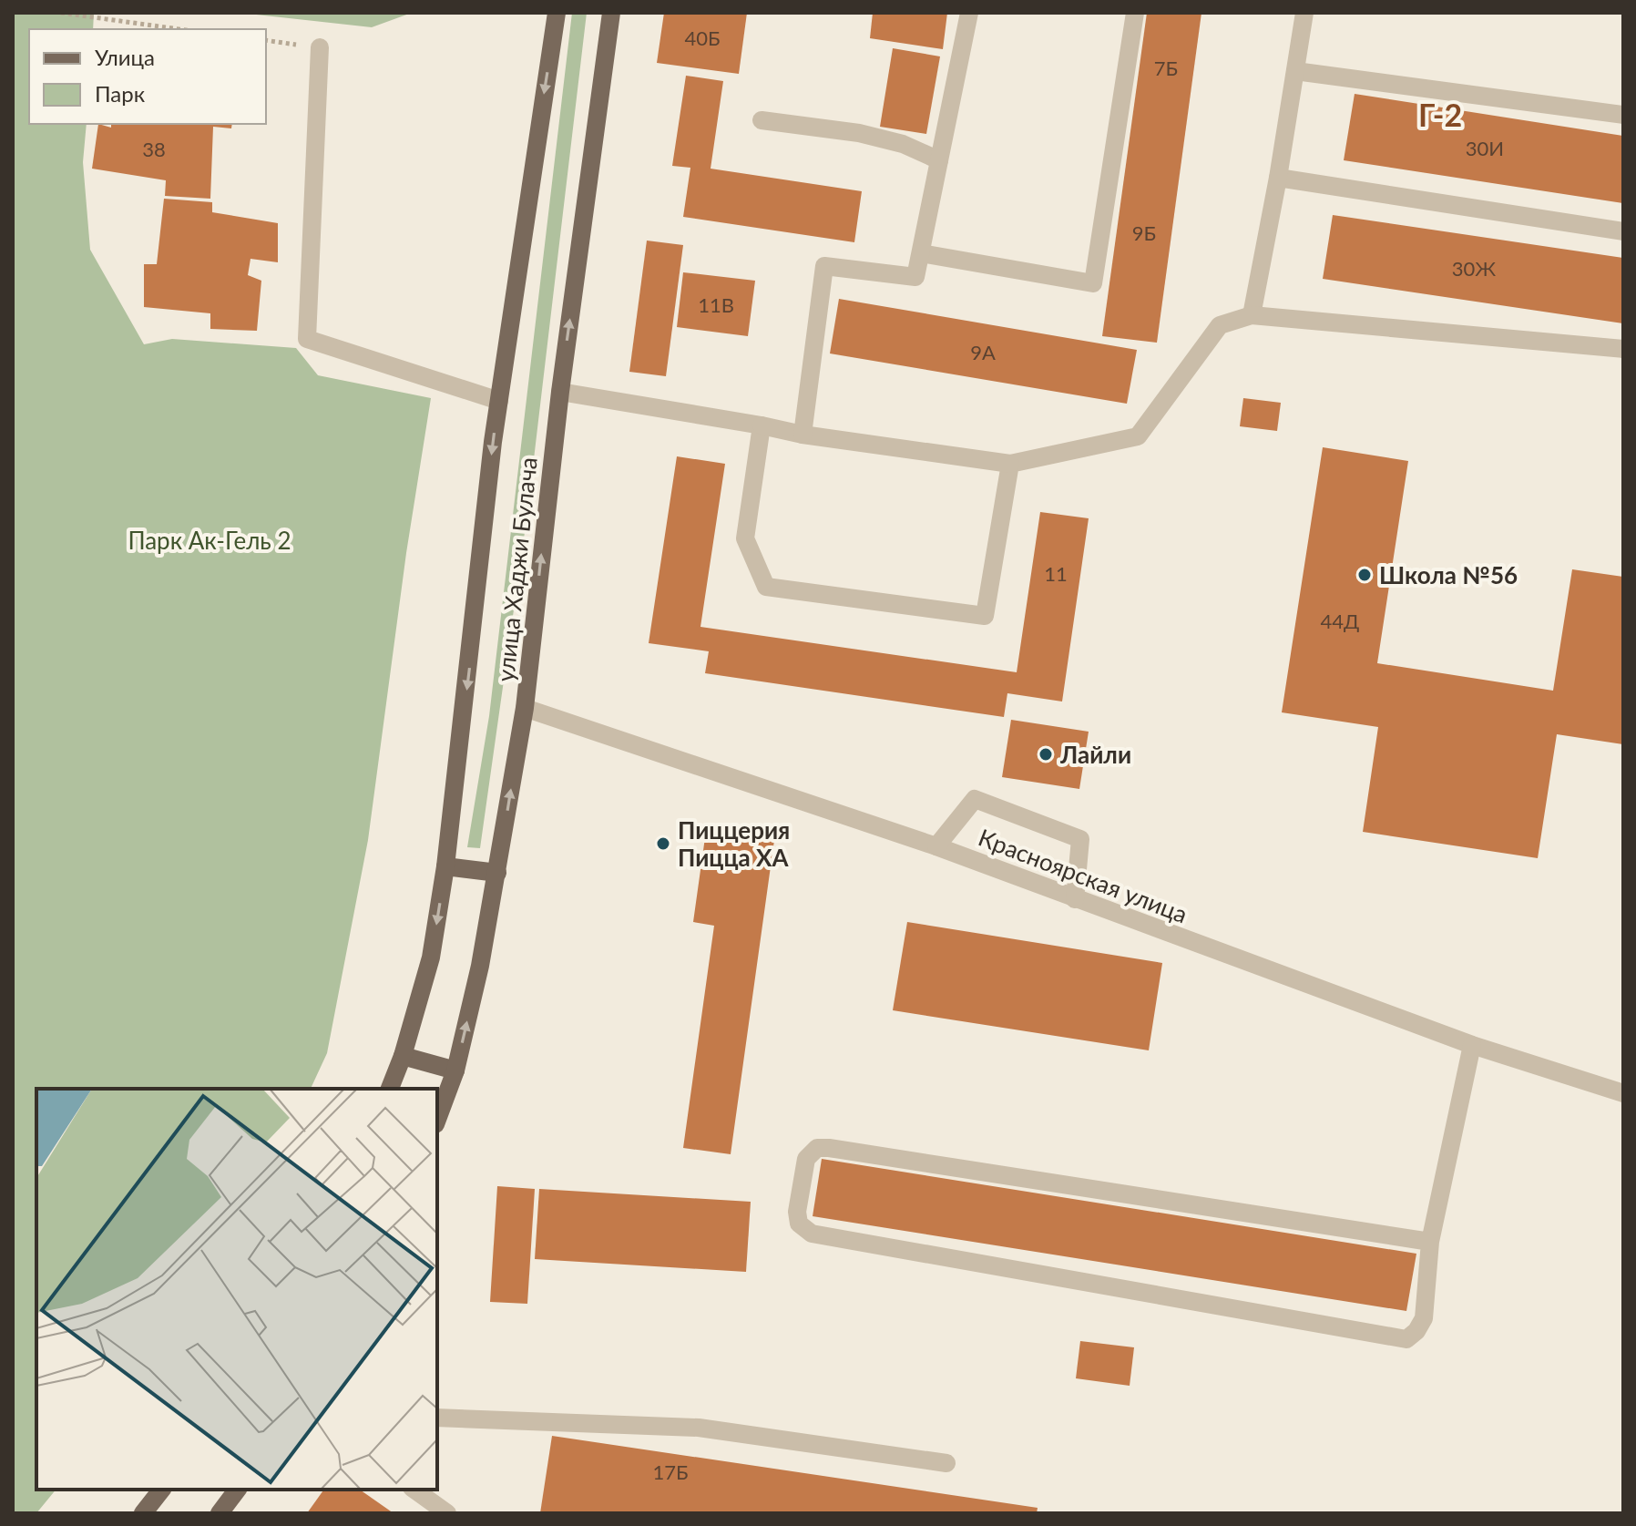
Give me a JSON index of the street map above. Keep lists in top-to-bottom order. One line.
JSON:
{"streets":{"main road":["улица Хаджи Булача"],"street":["Красноярская улица"]},"crossings":[["улица Хаджи Булача","Красноярская улица"]],"districts":["Г-2"],"parks":["Парк Ак-Гель 2"],"places":["Школа №56","Лайли","Пиццерия Пицца ХА"],"house_numbers":["40Б","7Б","30И","38","9Б","30Ж","11В","9А","11","44Д","17Б"],"legend":["Улица","Парк"]}
